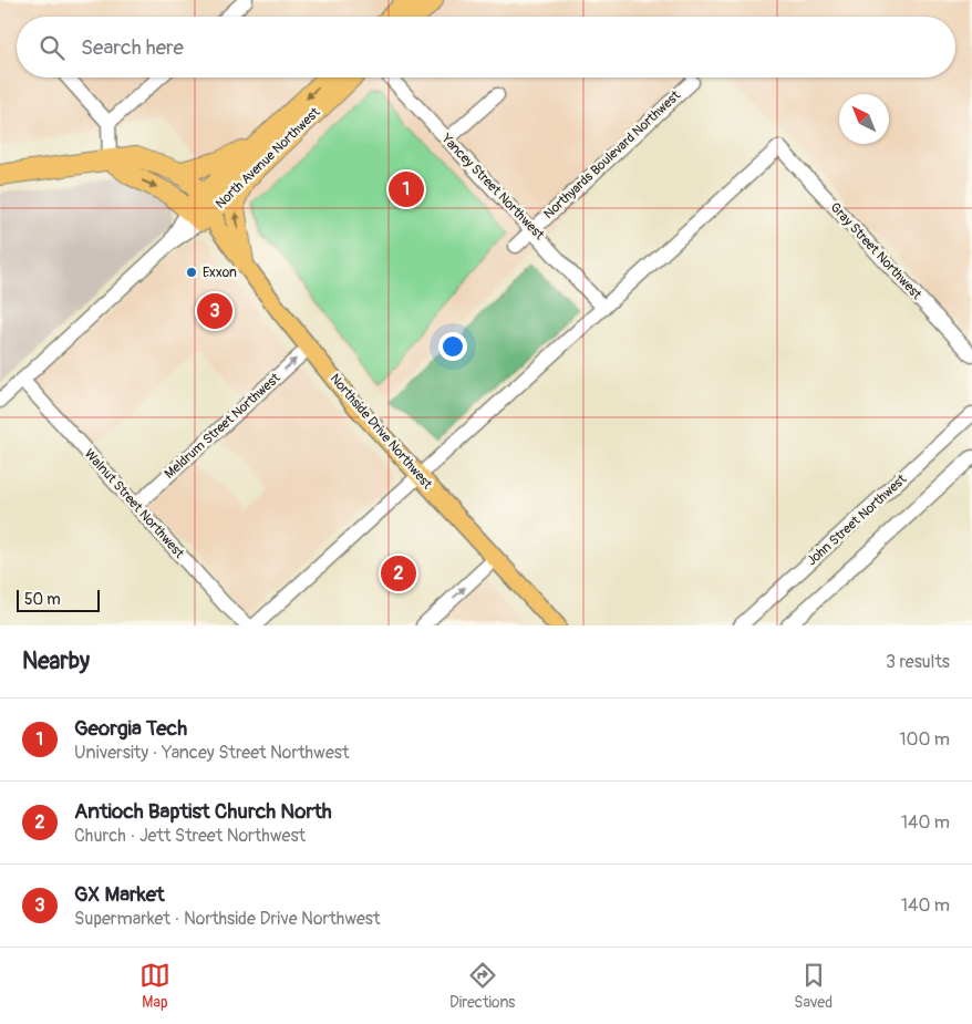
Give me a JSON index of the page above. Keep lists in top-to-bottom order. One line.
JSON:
{"streets":{"highway":["North Avenue Northwest","Northside Drive Northwest"],"street":["Northyards Boulevard Northwest","Yancey Street Northwest","Gray Street Northwest","Meldrum Street Northwest","Walnut Street Northwest","John Street Northwest"]},"crossings":[["Northyards Boulevard Northwest","Yancey Street Northwest"],["North Avenue Northwest","Northside Drive Northwest"],["North Avenue Northwest","Walnut Street Northwest"],["Yancey Street Northwest","Gray Street Northwest"],["Meldrum Street Northwest","Northside Drive Northwest"],["Meldrum Street Northwest","Walnut Street Northwest"]],"one_way":["Meldrum Street Northwest"],"places":["Exxon"],"scale_bar":"50 m","north":"top left","page":{"search":"Search here","pins":["1","3","2"],"scale":"50 m","heading":["Nearby","3 results"],"list":[{"mark":"1","name":"Georgia Tech","note":"University · Yancey Street Northwest","value":"100 m"},{"mark":"2","name":"Antioch Baptist Church North","note":"Church · Jett Street Northwest","value":"140 m"},{"mark":"3","name":"GX Market","note":"Supermarket · Northside Drive Northwest","value":"140 m"}],"nav":["Map","Directions","Saved"]}}
